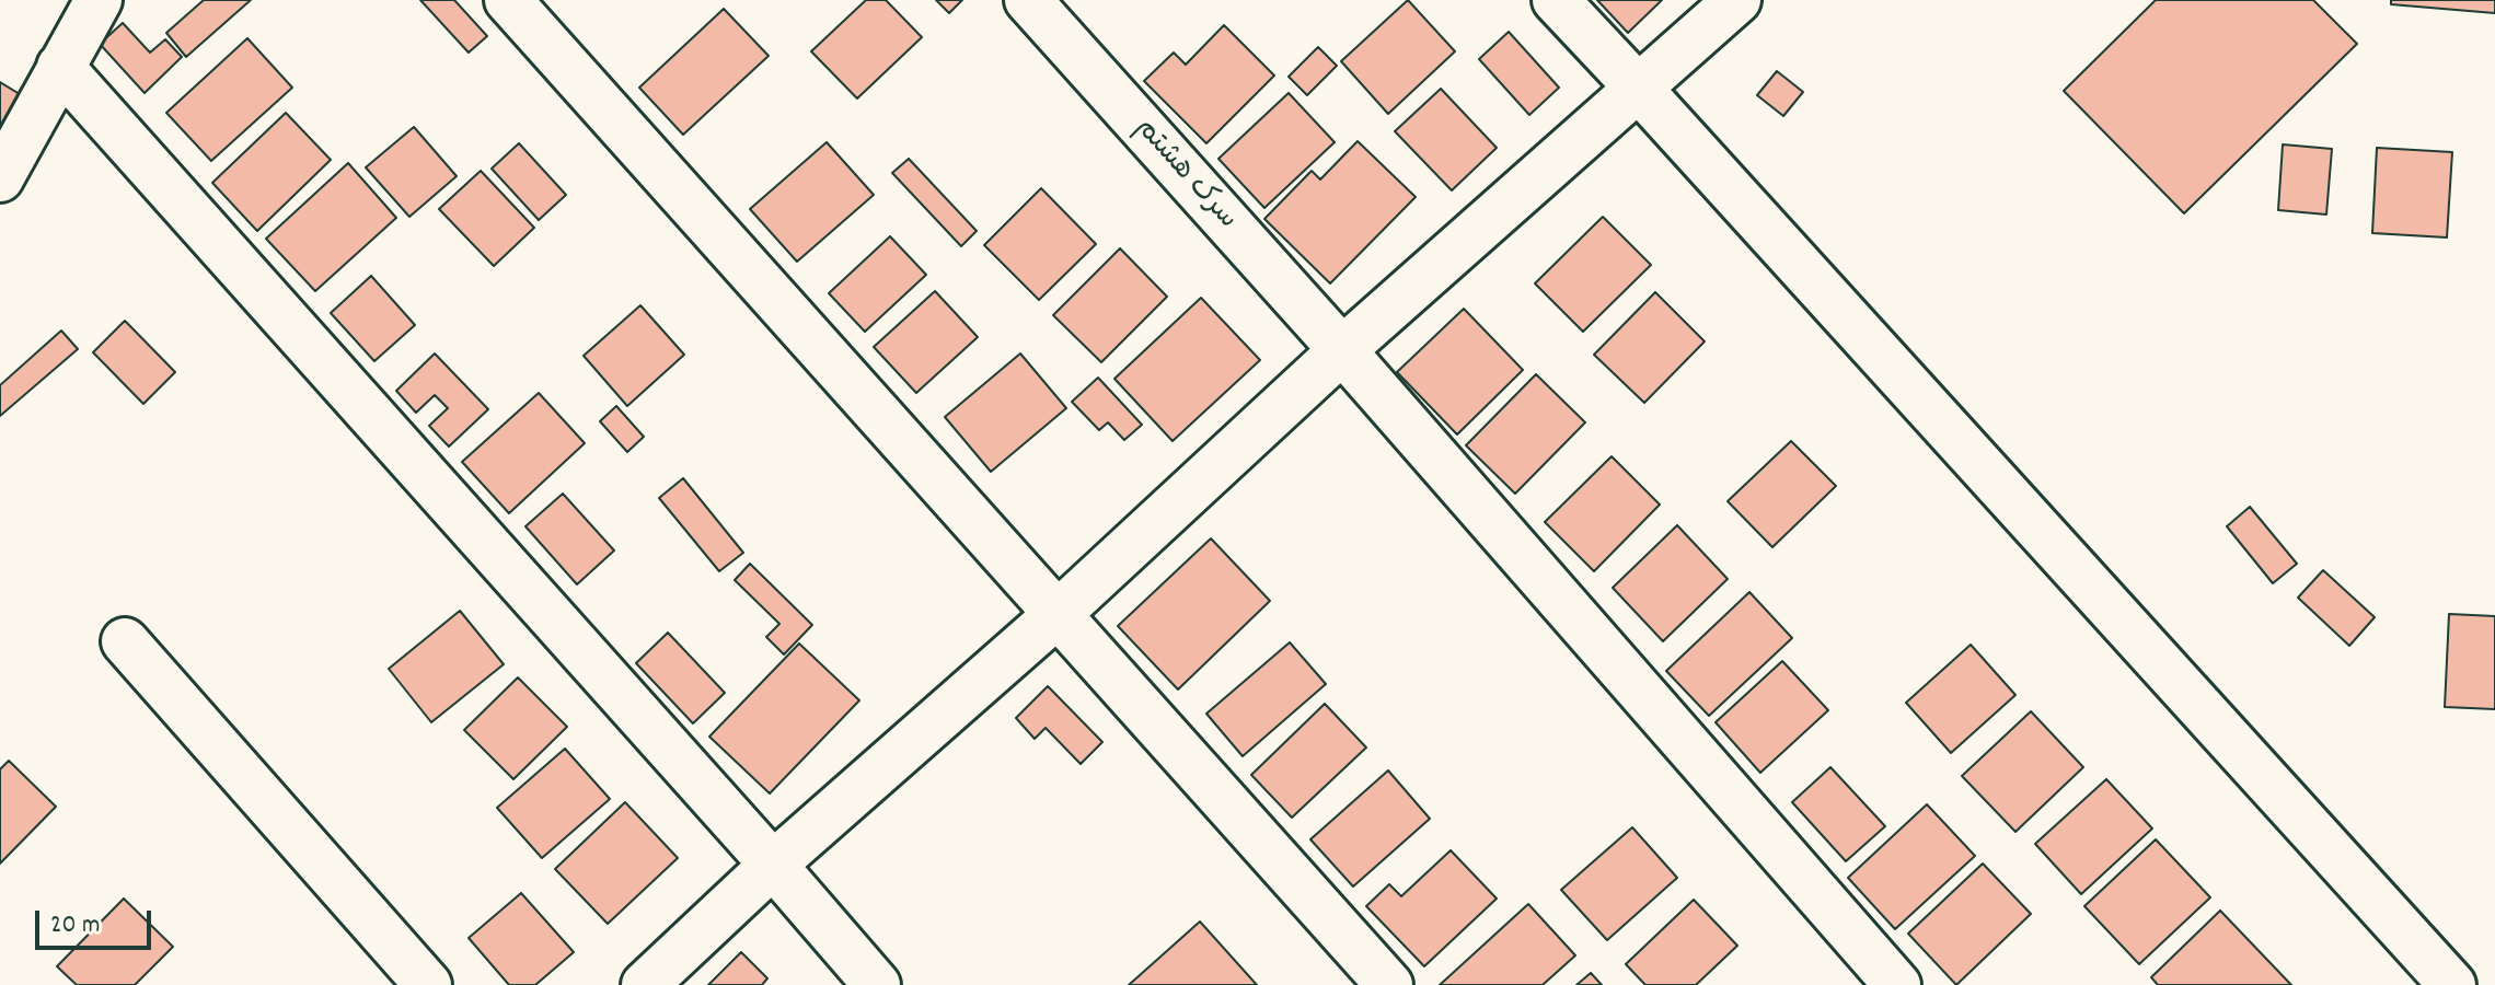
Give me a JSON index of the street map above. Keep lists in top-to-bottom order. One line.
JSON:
{"streets":{"street":["سرک هشتم"]},"scale_bar":"20 m"}
